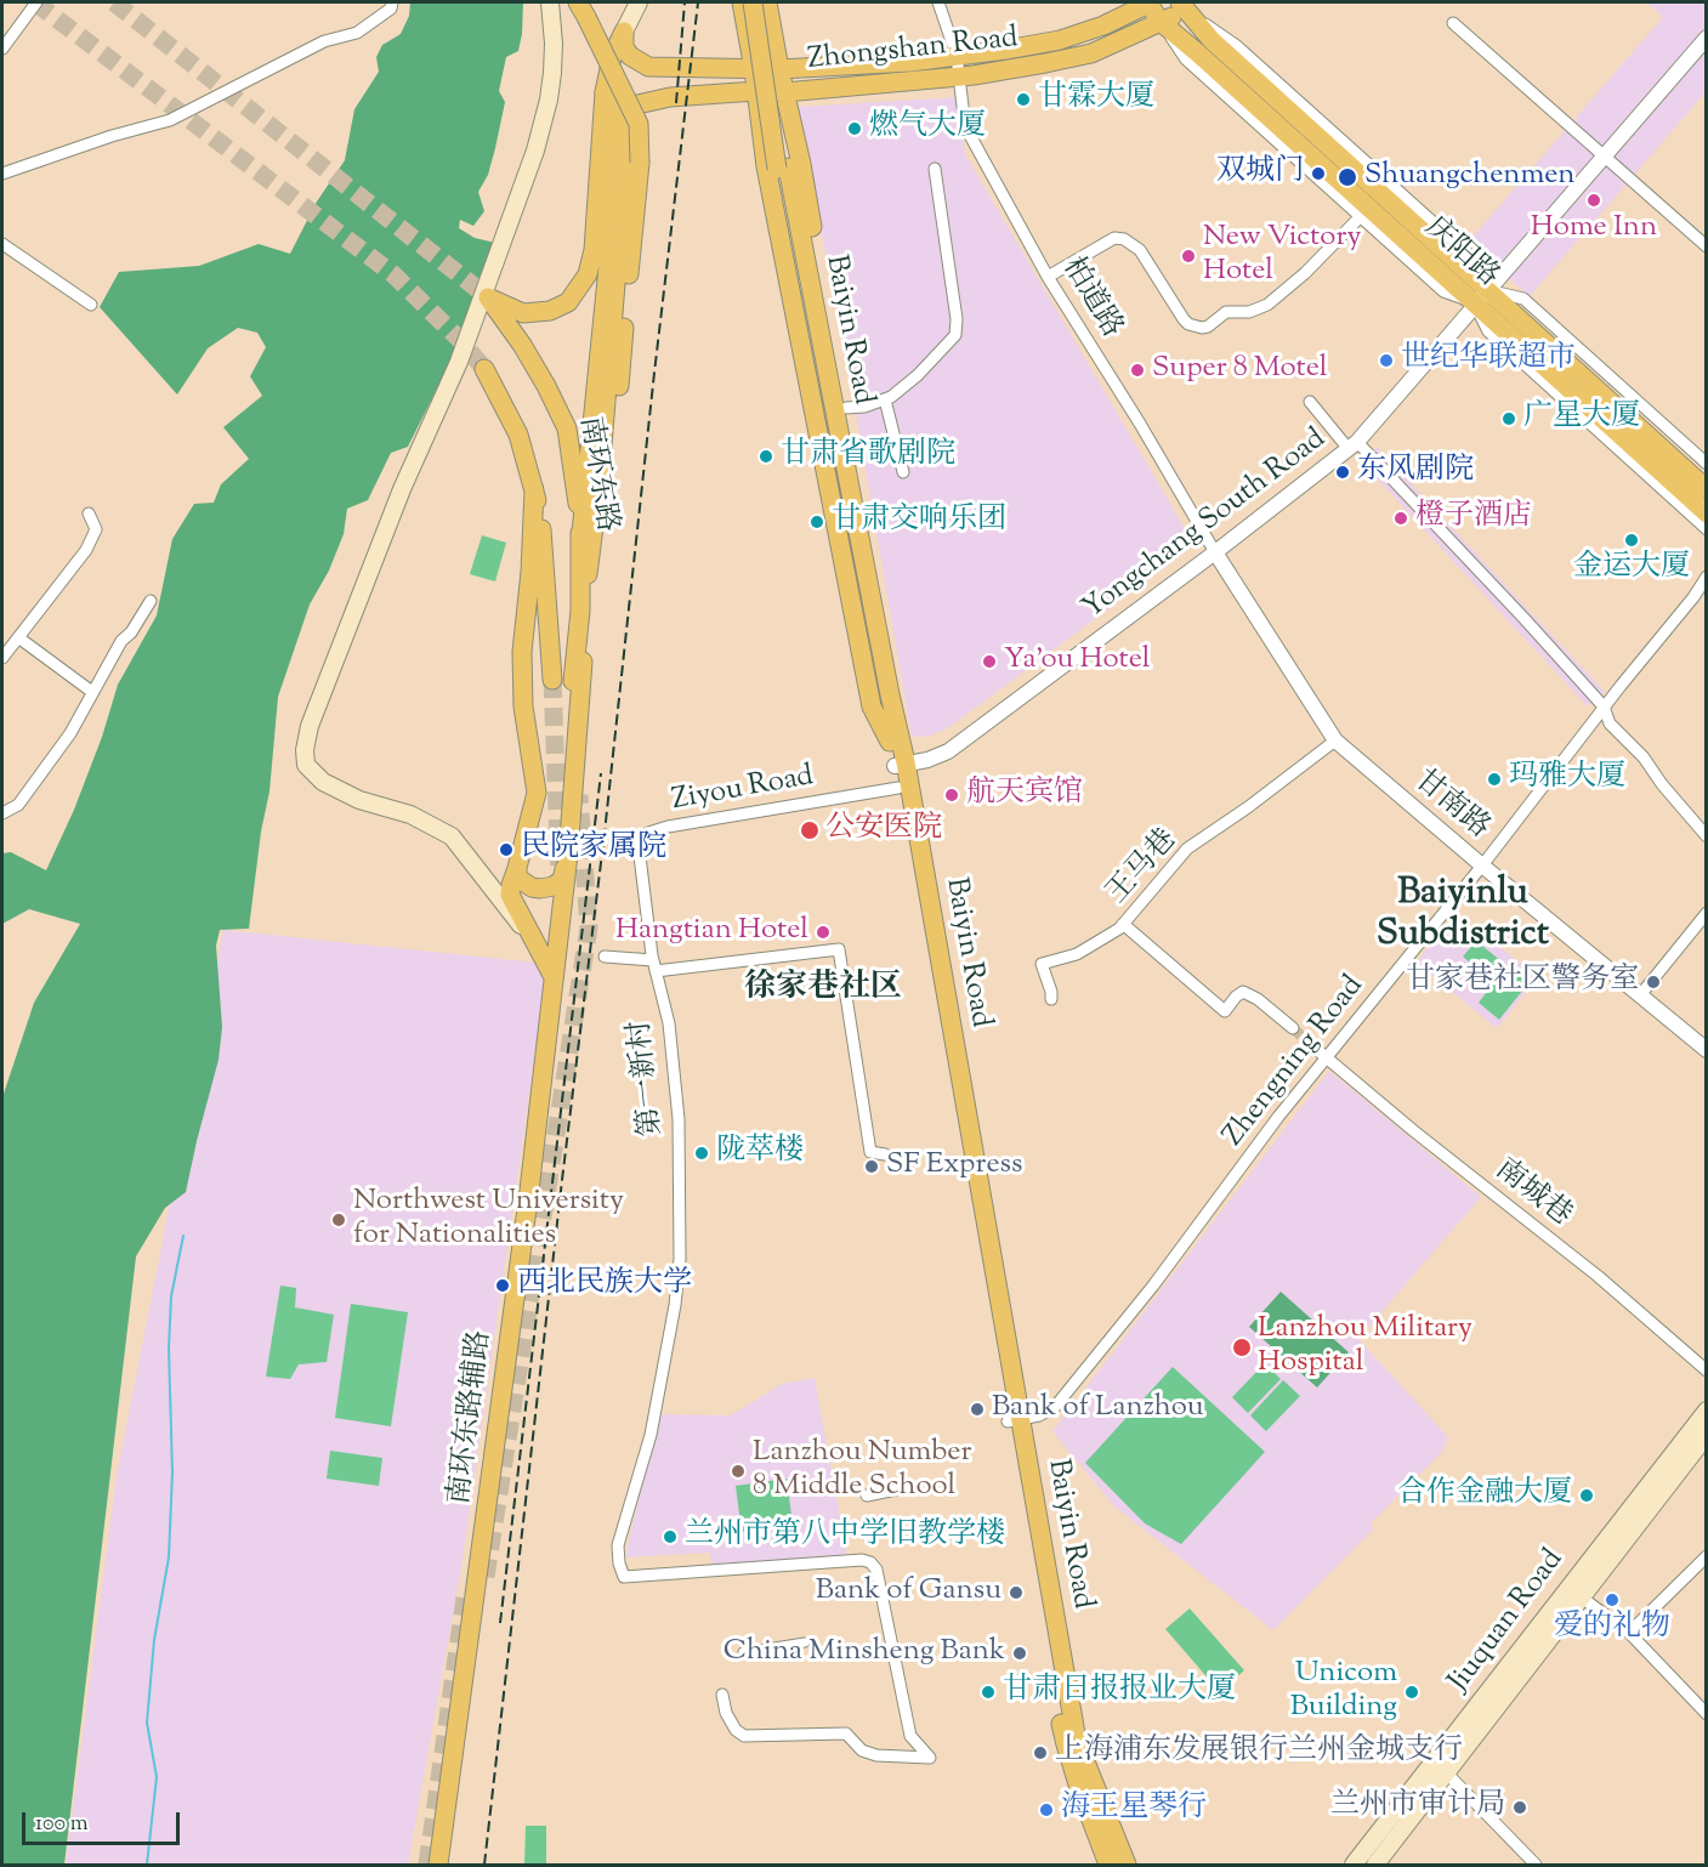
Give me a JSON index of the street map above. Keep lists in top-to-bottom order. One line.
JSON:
{"streets":{"main road":["Zhongshan Road","庆阳路","Baiyin Road","南环东路","南环东路辅路","Jiuquan Road"],"street":["柏道路","Yongchang South Road","Ziyou Road","甘南路","王马巷","Zhengning Road","第一新村","南城巷"]},"crossings":[["Zhongshan Road","庆阳路"],["Zhongshan Road","柏道路"],["庆阳路","Yongchang South Road"],["柏道路","Yongchang South Road"],["柏道路","甘南路"],["Baiyin Road","Yongchang South Road"],["Baiyin Road","Ziyou Road"],["Baiyin Road","Zhengning Road"],["Yongchang South Road","甘南路"],["Ziyou Road","第一新村"],["甘南路","王马巷"],["甘南路","Zhengning Road"],["Zhengning Road","南城巷"]],"districts":["Baiyinlu Subdistrict","徐家巷社区"],"places":["甘霖大厦","燃气大厦","双城门","Shuangchenmen","Home Inn","New Victory Hotel","世纪华联超市","Super 8 Motel","广星大厦","甘肃省歌剧院","东风剧院","橙子酒店","甘肃交响乐团","金运大厦","Ya'ou Hotel","玛雅大厦","航天宾馆","公安医院","民院家属院","Hangtian Hotel","甘家巷社区警务室","陇萃楼","SF Express","Northwest University for Nationalities","西北民族大学","Lanzhou Military Hospital","Bank of Lanzhou","Lanzhou Number 8 Middle School","合作金融大厦","兰州市第八中学旧教学楼","Bank of Gansu","爱的礼物","China Minsheng Bank","甘肃日报报业大厦","Unicom Building","上海浦东发展银行兰州金城支行","兰州市审计局","海王星琴行"],"scale_bar":"100 m"}
